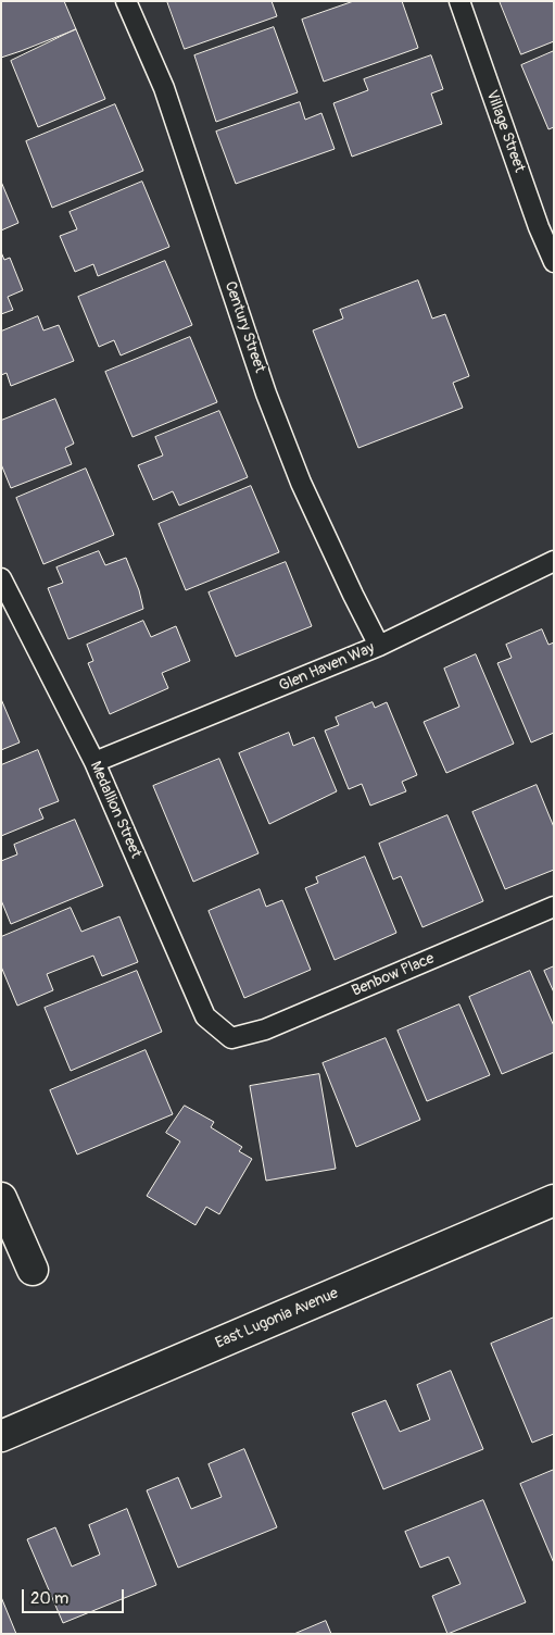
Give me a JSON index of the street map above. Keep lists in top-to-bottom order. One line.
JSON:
{"streets":{"main road":["East Lugonia Avenue"],"lane":["Village Street","Century Street","Glen Haven Way","Medallion Street","Benbow Place"]},"crossings":[["Century Street","Glen Haven Way"],["Glen Haven Way","Medallion Street"],["Medallion Street","Benbow Place"]],"scale_bar":"20 m"}
